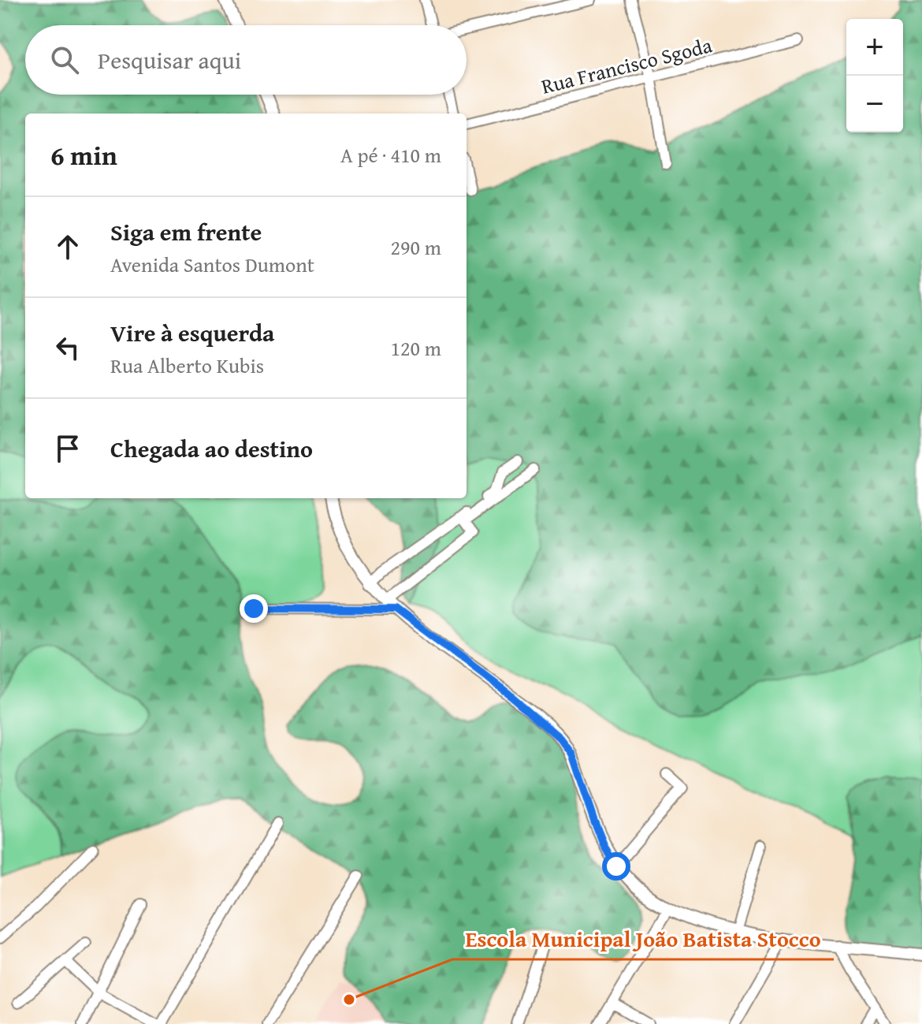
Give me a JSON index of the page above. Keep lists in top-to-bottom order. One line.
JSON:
{"streets":{"street":["Rua Francisco Sgoda"]},"places":["Escola Municipal João Batista Stocco"],"page":{"map_buttons":["+","−"],"search":"Pesquisar aqui","heading":["6 min","A pé · 410 m"],"list":[["Siga em frente","Avenida Santos Dumont","290 m"],["Vire à esquerda","Rua Alberto Kubis","120 m"],"Chegada ao destino"]}}
